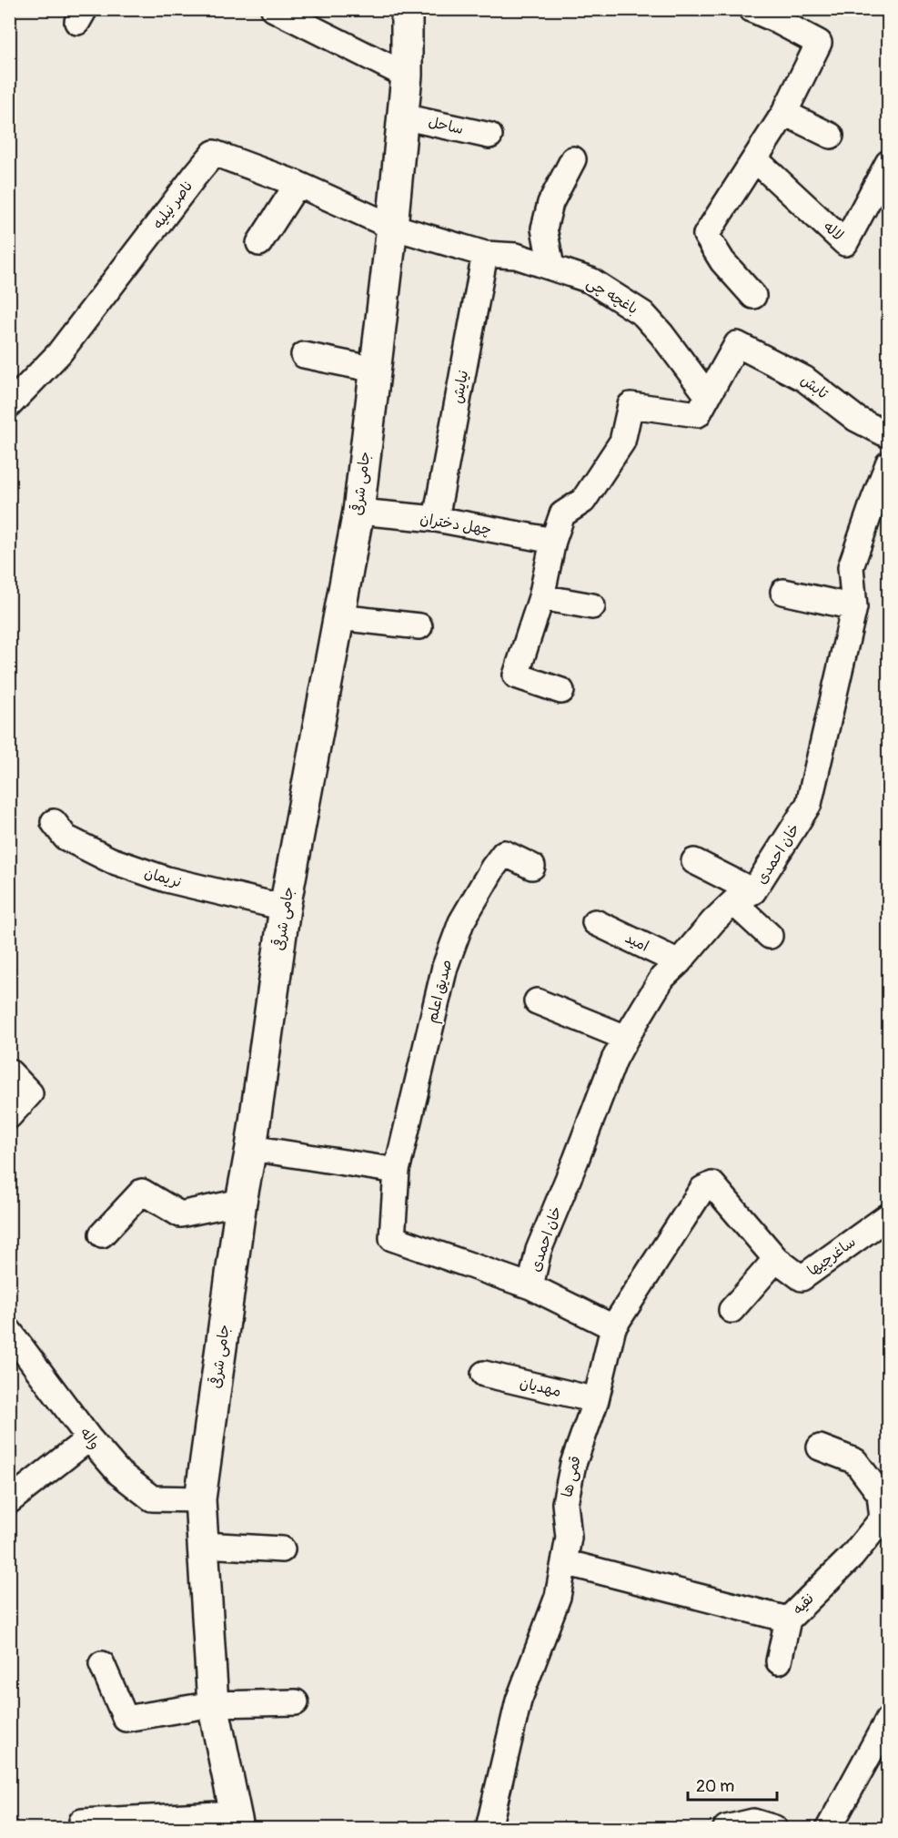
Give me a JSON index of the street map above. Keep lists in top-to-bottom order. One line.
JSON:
{"streets":{"street":["ساحل","ناصر نیلیه","لاله","باغچه چی","نیایش","تابش","جامی شرقی","چهل دختران","خان احمدی","نریمان","امید","صدیق اعلم","ساغرچیها","مهدیان","واله","قمی ها","نقیه"]},"crossings":[["ساحل","جامی شرقی"],["ناصر نیلیه","باغچه چی"],["ناصر نیلیه","جامی شرقی"],["باغچه چی","نیایش"],["باغچه چی","تابش"],["باغچه چی","جامی شرقی"],["نیایش","چهل دختران"],["جامی شرقی","چهل دختران"],["جامی شرقی","نریمان"],["جامی شرقی","واله"],["خان احمدی","امید"],["خان احمدی","صدیق اعلم"],["صدیق اعلم","قمی ها"],["ساغرچیها","قمی ها"],["مهدیان","قمی ها"],["قمی ها","نقیه"]],"scale_bar":"20 m"}
